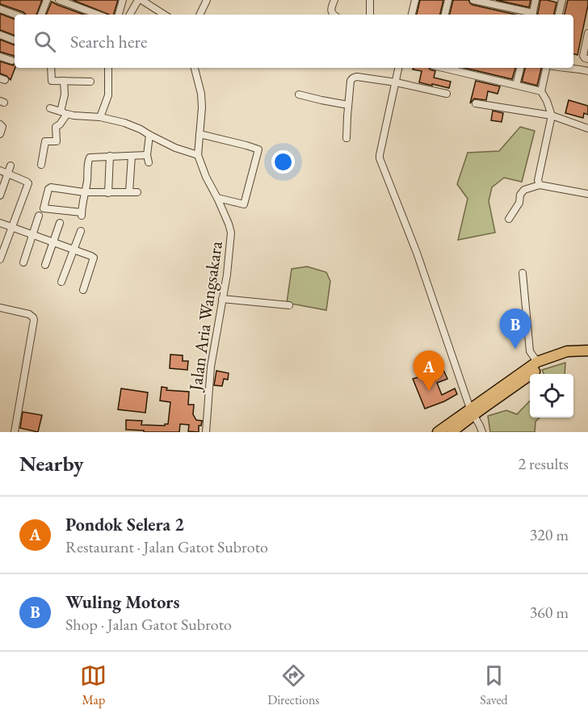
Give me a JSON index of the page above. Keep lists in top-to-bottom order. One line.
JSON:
{"streets":{"street":["Jalan Aria Wangsakara"]},"page":{"search":"Search here","pins":["B","A"],"heading":["Nearby","2 results"],"list":[{"mark":"A","name":"Pondok Selera 2","note":"Restaurant · Jalan Gatot Subroto","value":"320 m"},{"mark":"B","name":"Wuling Motors","note":"Shop · Jalan Gatot Subroto","value":"360 m"}],"nav":["Map","Directions","Saved"]}}
